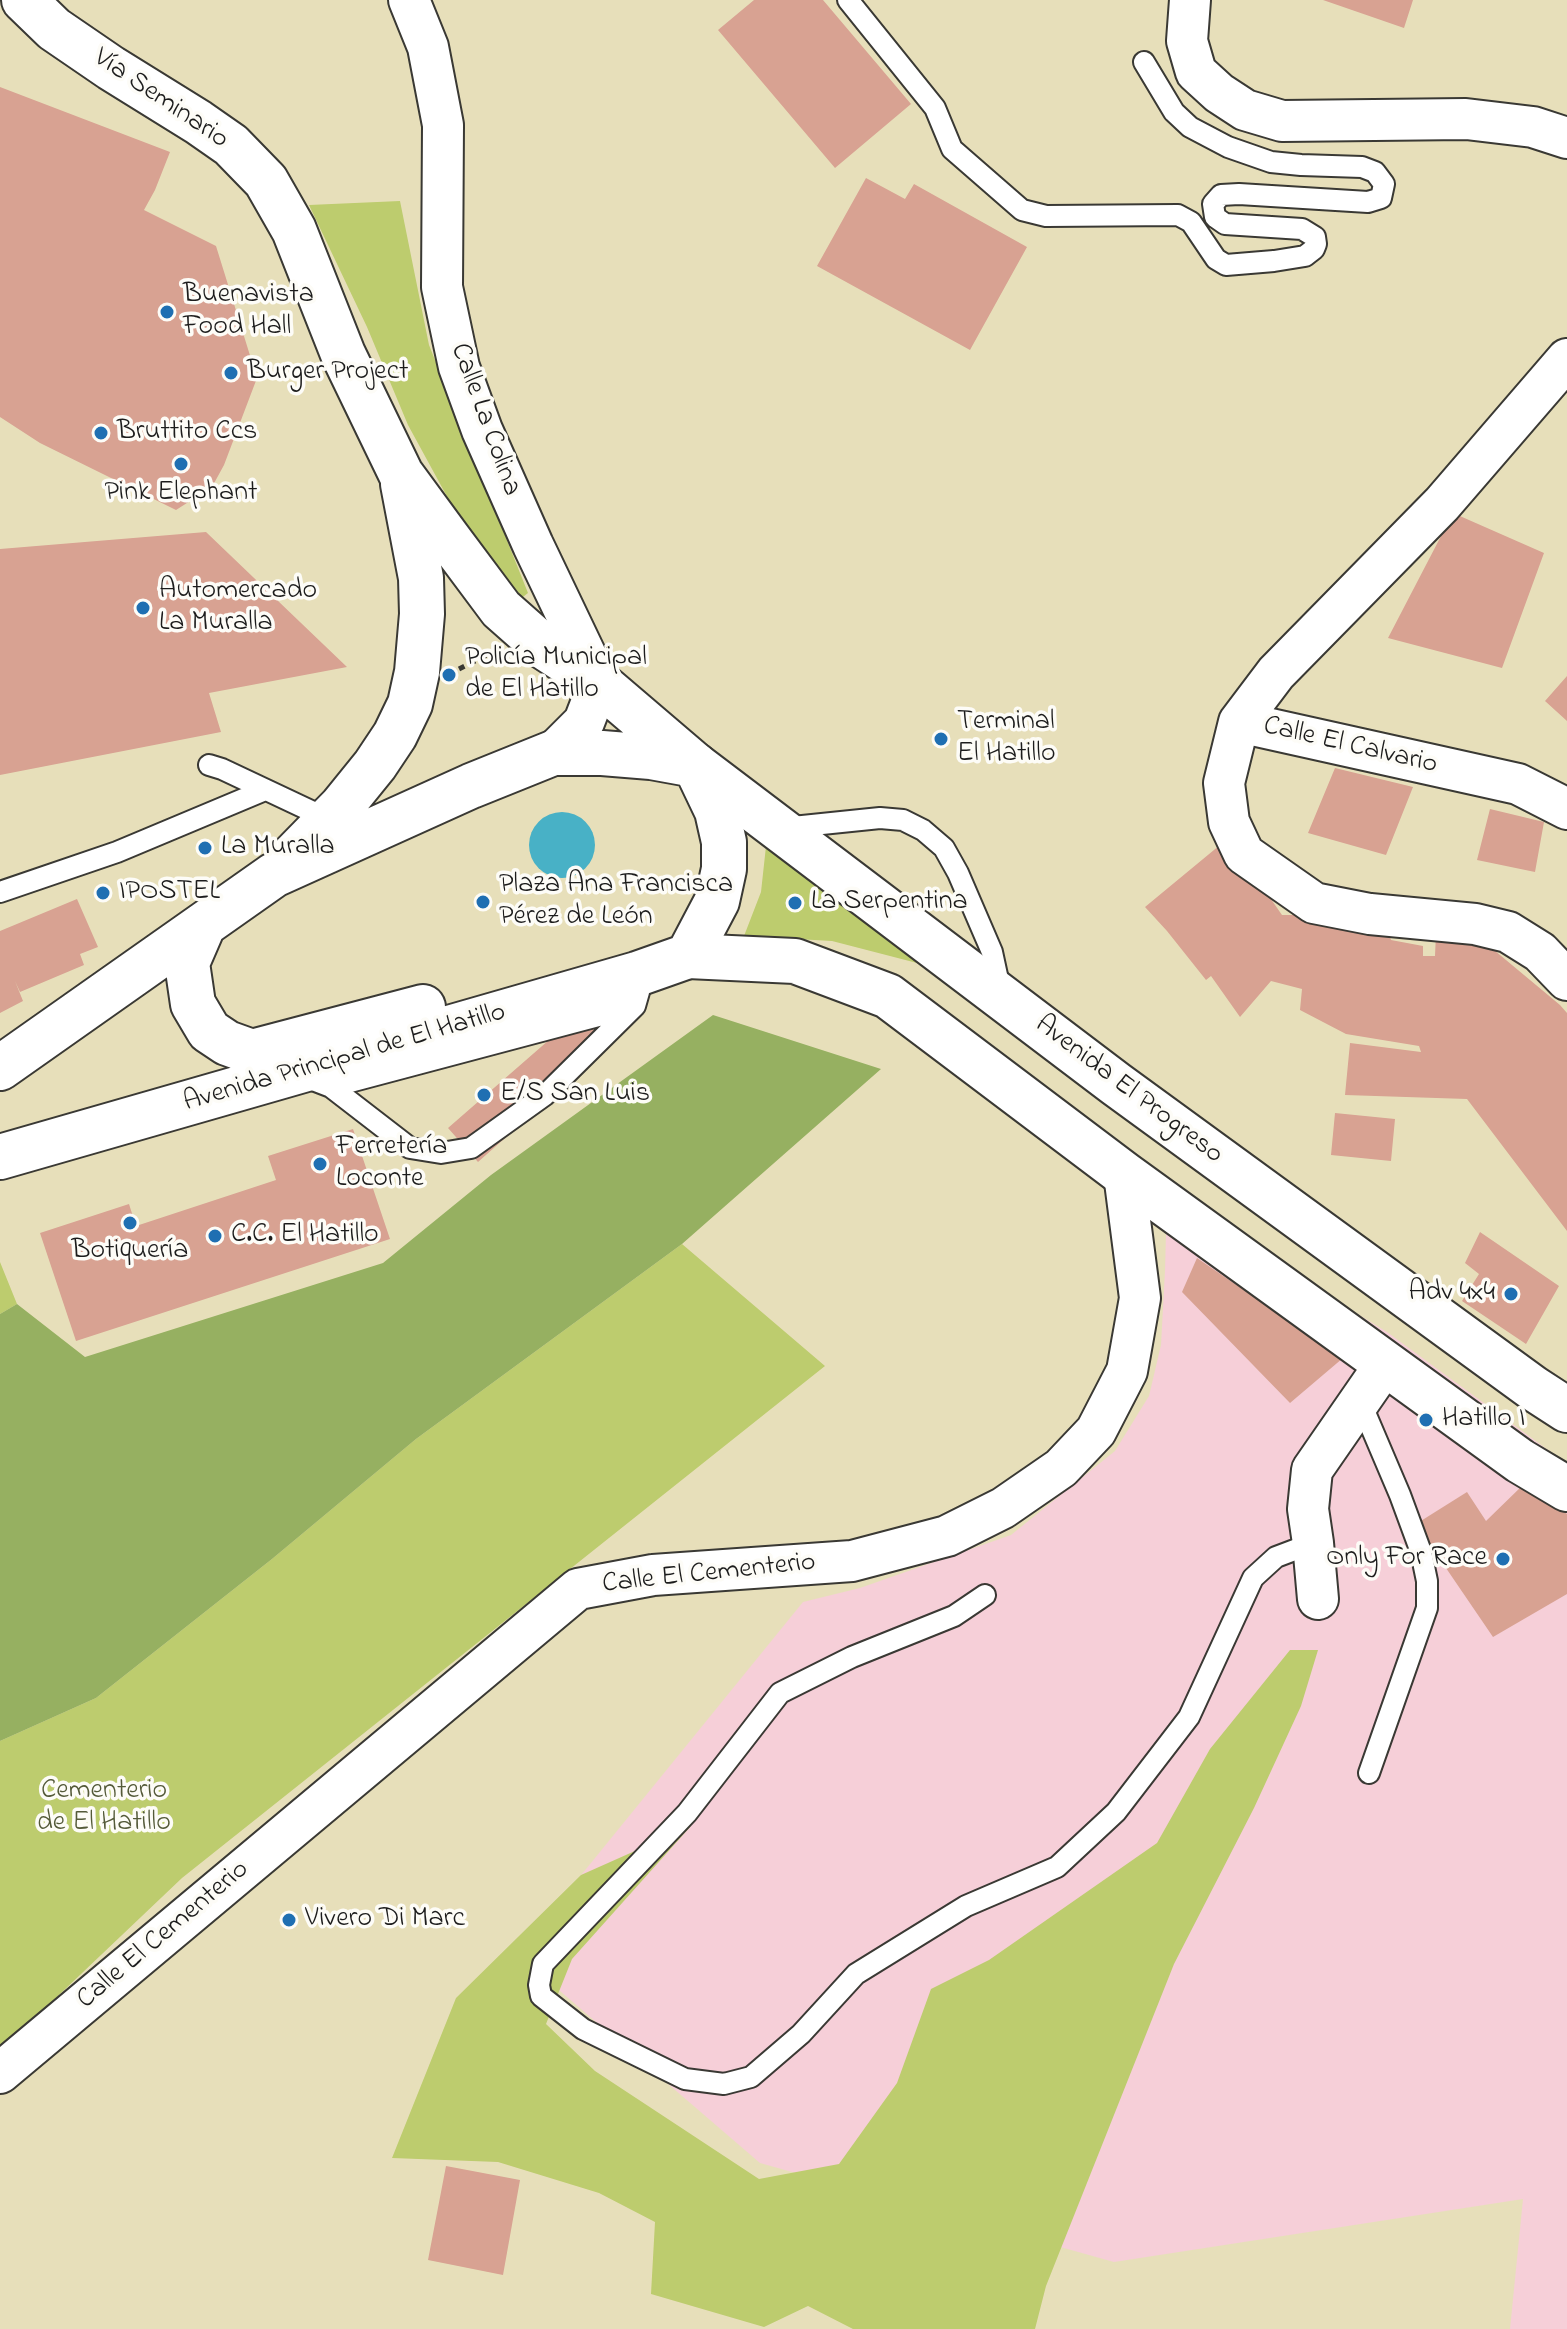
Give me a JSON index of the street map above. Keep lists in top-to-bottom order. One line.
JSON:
{"streets":{"main road":["Vía Seminario","Avenida Principal de El Hatillo","Avenida El Progreso"],"street":["Calle La Colina","Calle El Calvario","Calle El Cementerio"]},"crossings":[["Vía Seminario","Avenida El Progreso"],["Calle La Colina","Avenida El Progreso"]],"parks":["Cementerio de El Hatillo"],"places":["Buenavista Food Hall","Burger Project","Bruttito Ccs","Pink Elephant","Automercado La Muralla","Policía Municipal de El Hatillo","Terminal El Hatillo","La Muralla","IPOSTEL","Plaza Ana Francisca Pérez de León","La Serpentina","E/S San Luis","Ferretería Loconte","Botiquería","C.C. El Hatillo","Adv 4x4","Hatillo I","Only For Race","Vivero Di Marc"]}
